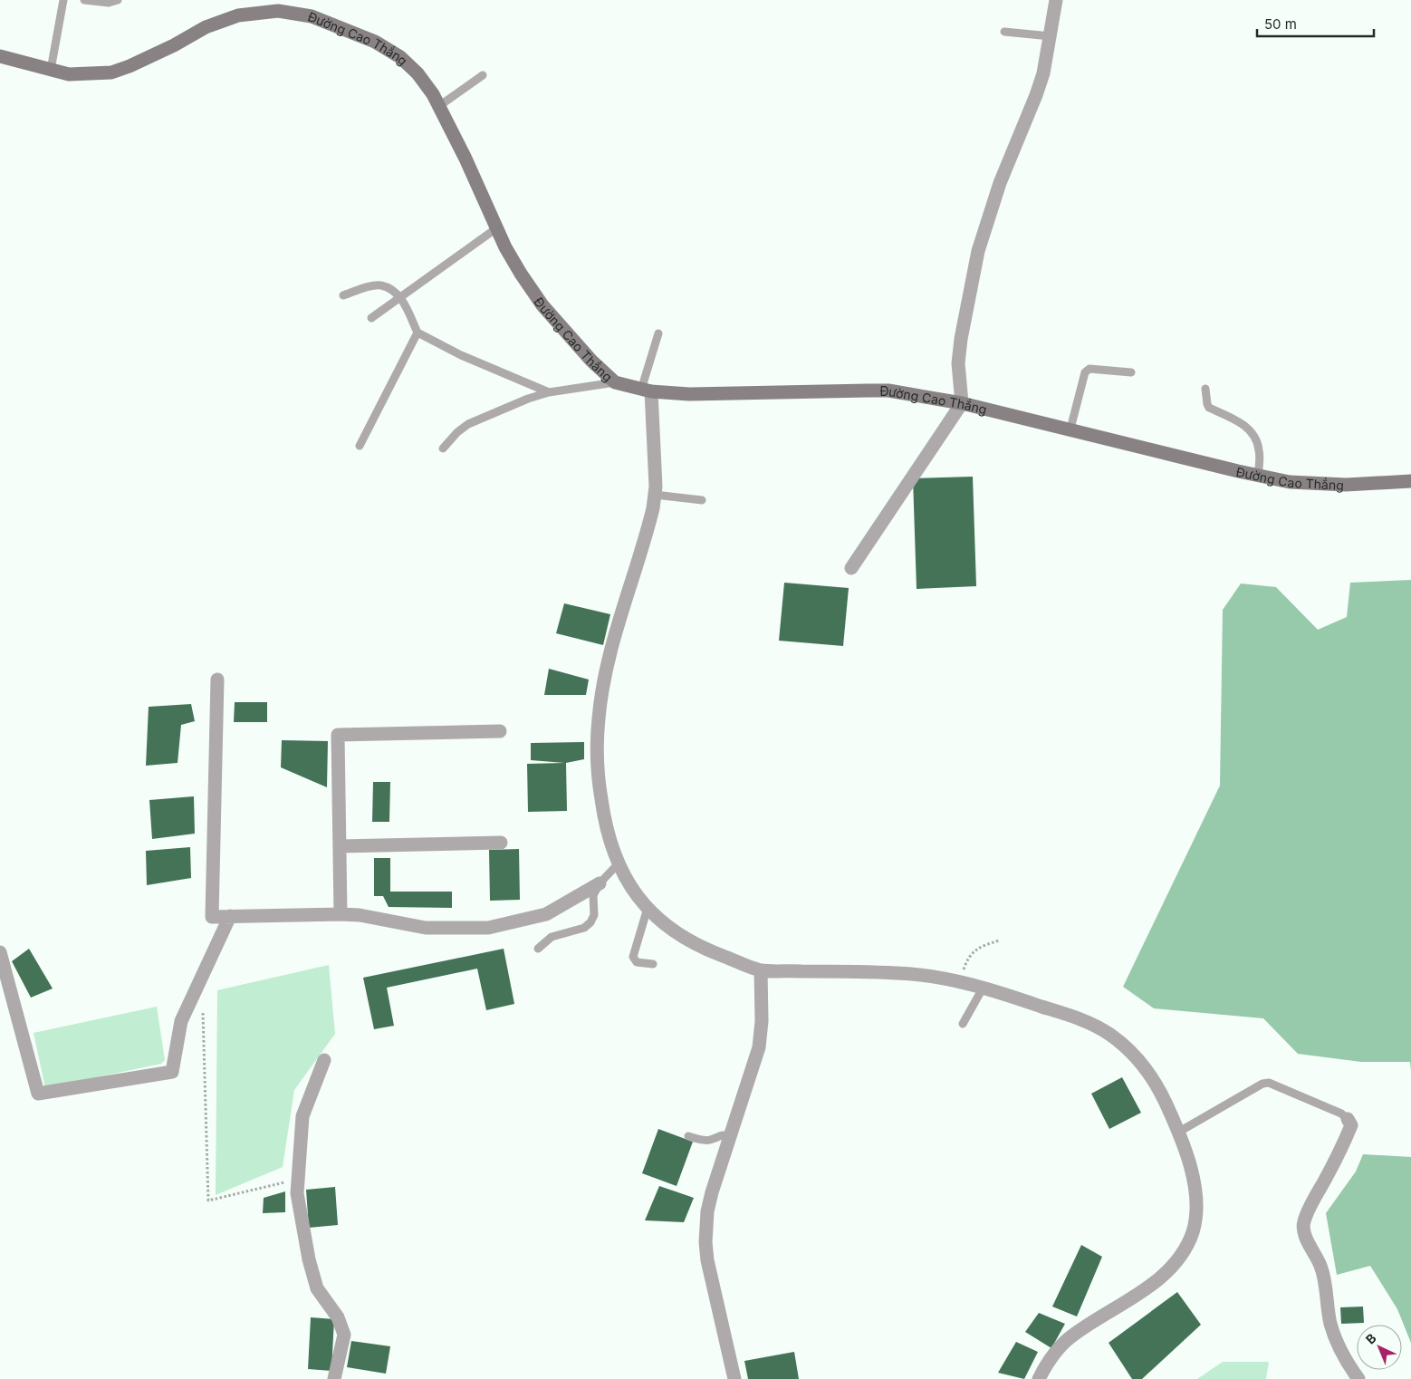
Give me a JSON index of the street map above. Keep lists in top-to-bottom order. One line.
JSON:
{"streets":{"street":["Đường Cao Thắng"]},"scale_bar":"50 m","north":"top left"}
